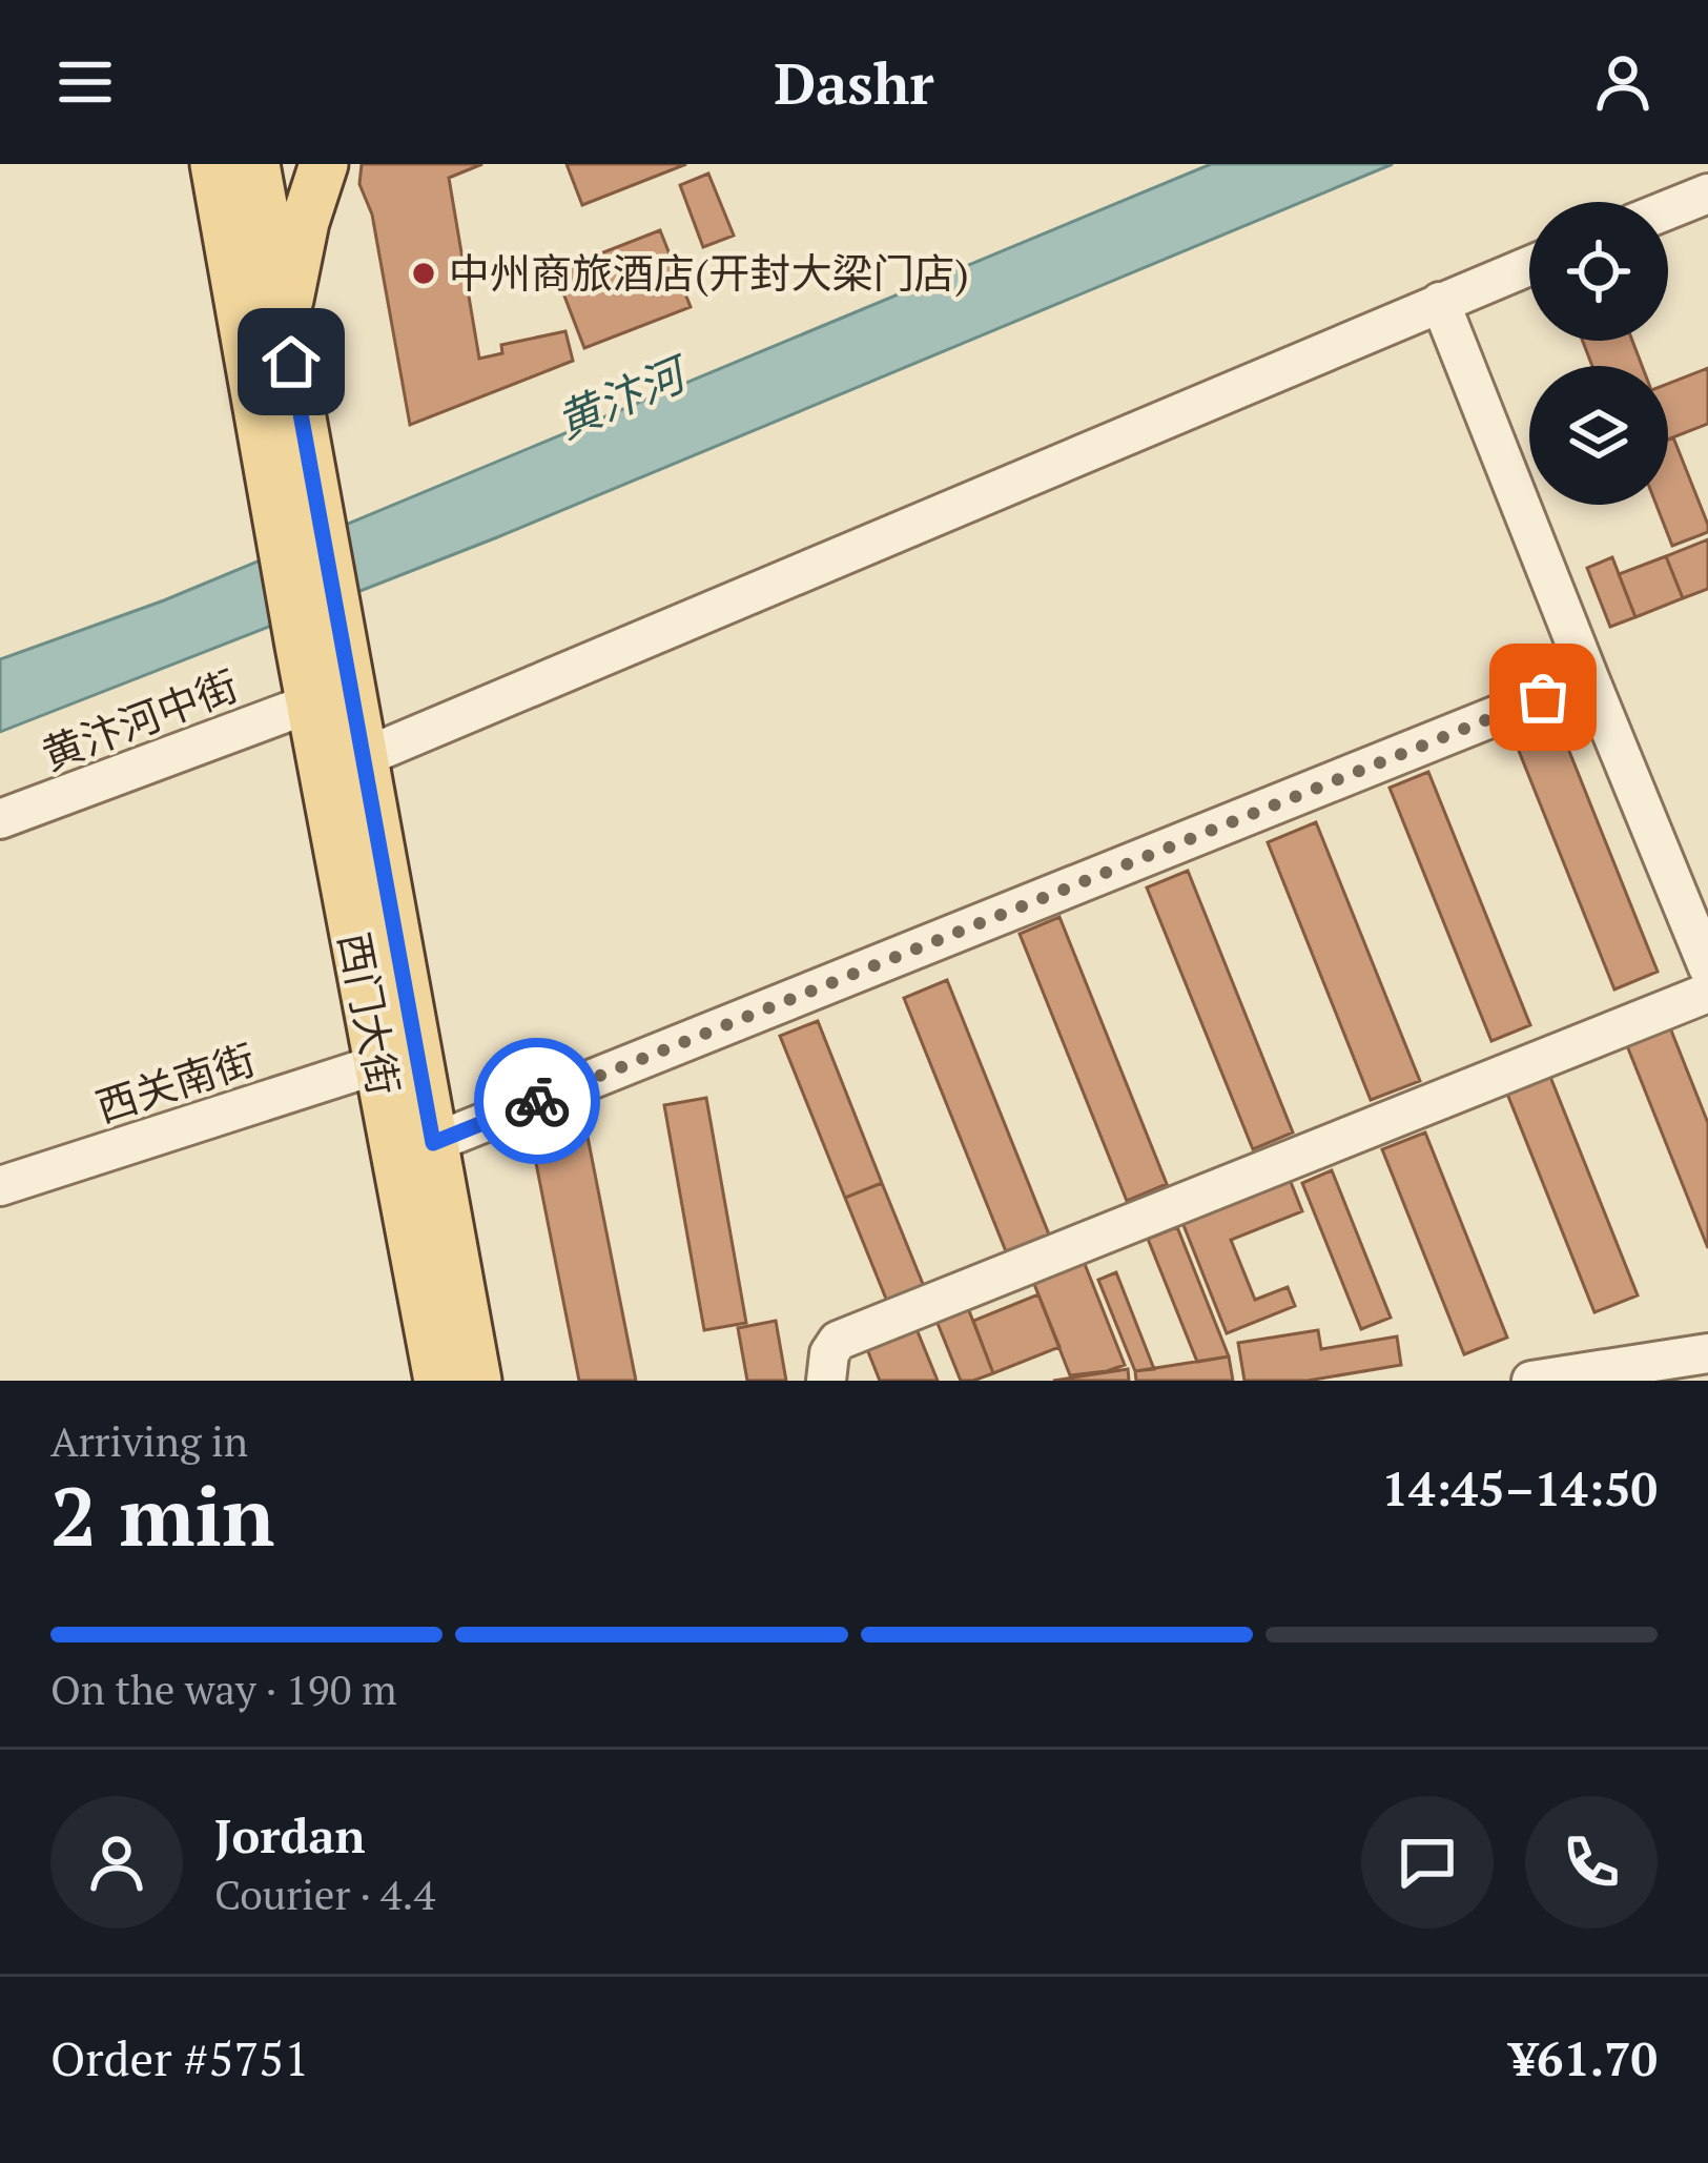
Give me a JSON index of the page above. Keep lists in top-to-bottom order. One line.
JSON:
{"streets":{"main road":["西门大街"],"street":["黄汴河中街","西关南街"]},"crossings":[["黄汴河中街","西门大街"],["西门大街","西关南街"]],"water":["黄汴河"],"places":["中州商旅酒店(开封大梁门店)"],"page":{"header":"Dashr","heading":["2 min","Arriving in","14:45–14:50"],"panel":["Jordan","Courier · 4.4","Order #5751","¥61.70"],"bar":"On the way · 190 m"}}
